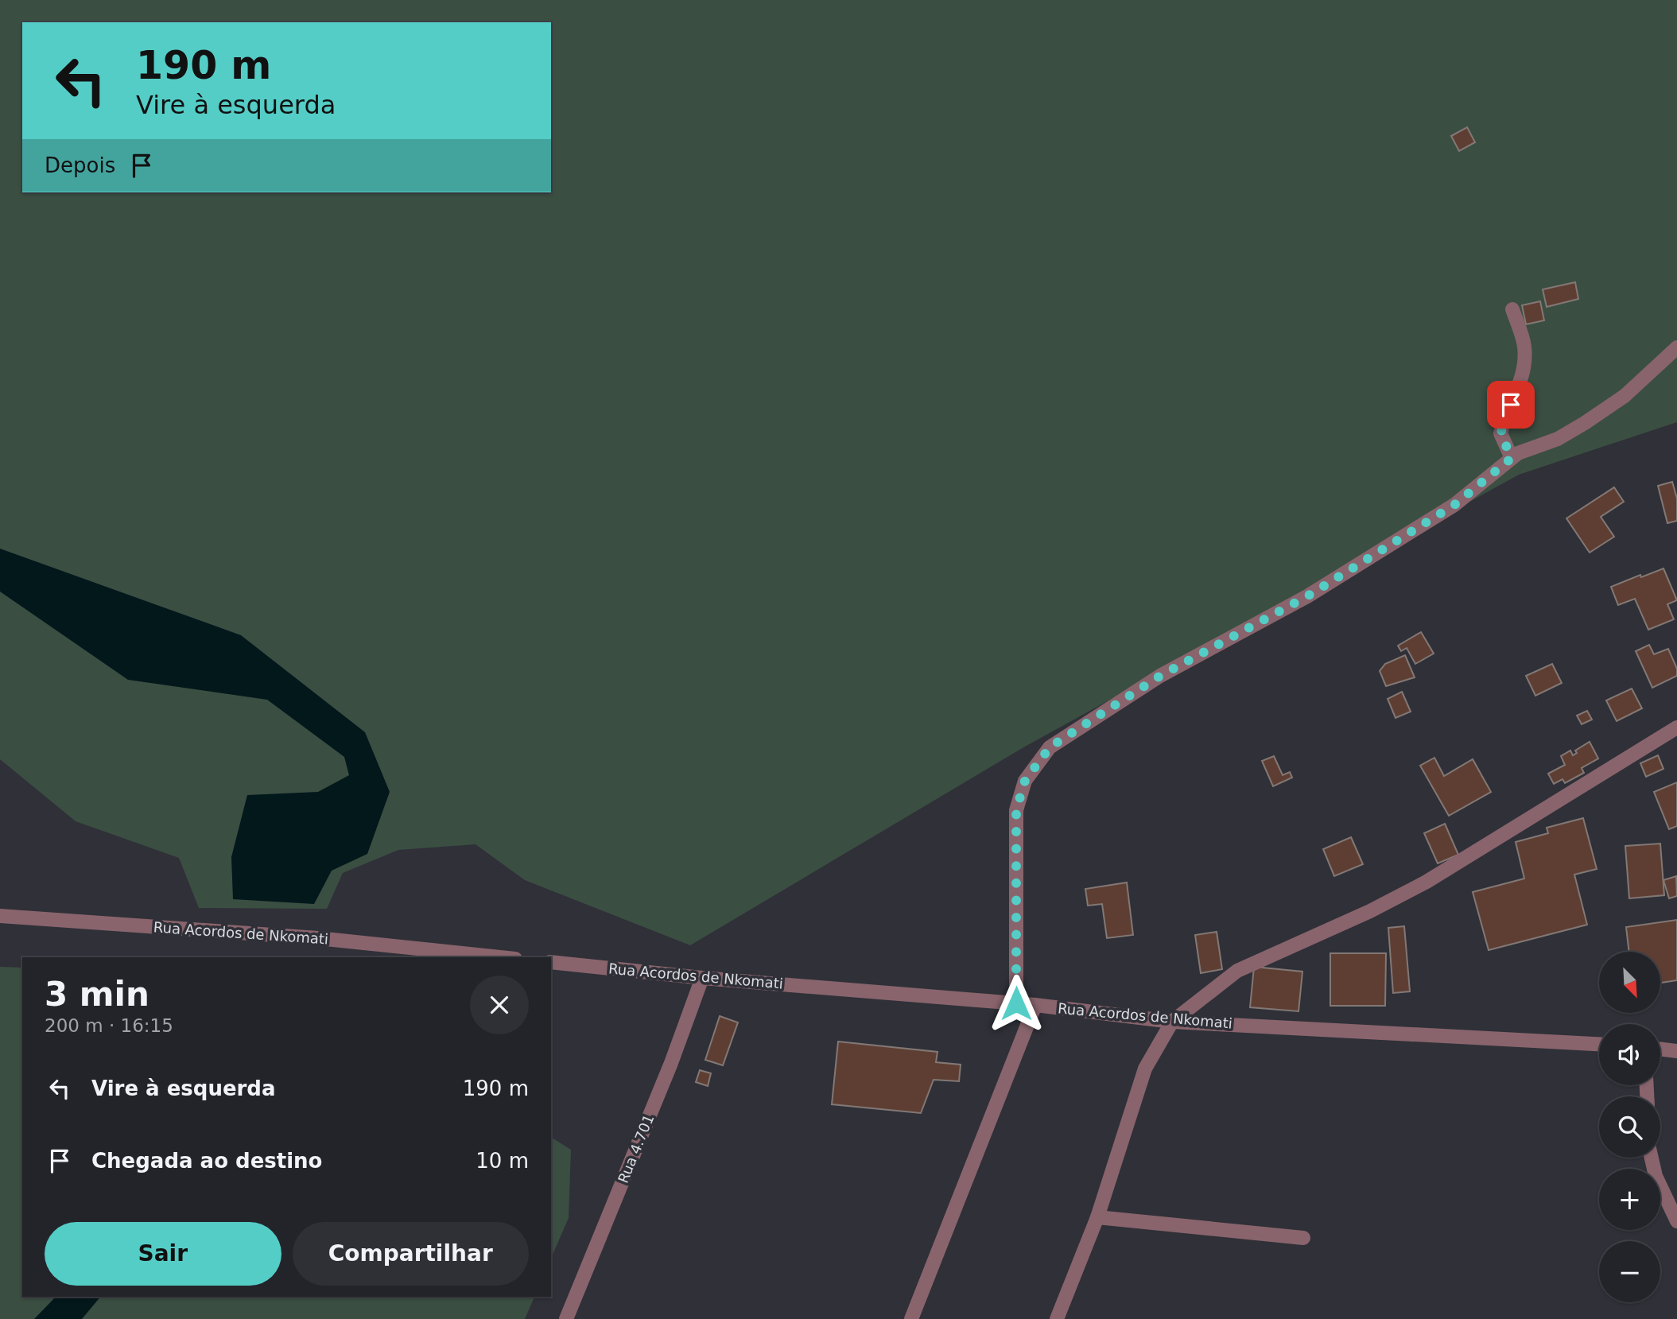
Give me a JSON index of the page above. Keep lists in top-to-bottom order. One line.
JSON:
{"streets":{"street":["Rua Acordos de Nkomati","Rua 4.701"]},"crossings":[["Rua Acordos de Nkomati","Rua 4.701"]],"north":"bottom right","page":{"turn":["190 m","Vire à esquerda"],"then":"Depois","map_buttons":["+","−"],"heading":["3 min","200 m · 16:15"],"list":[{"name":"Vire à esquerda","value":"190 m"},{"name":"Chegada ao destino","value":"10 m"}],"buttons":["Sair","Compartilhar"]}}
